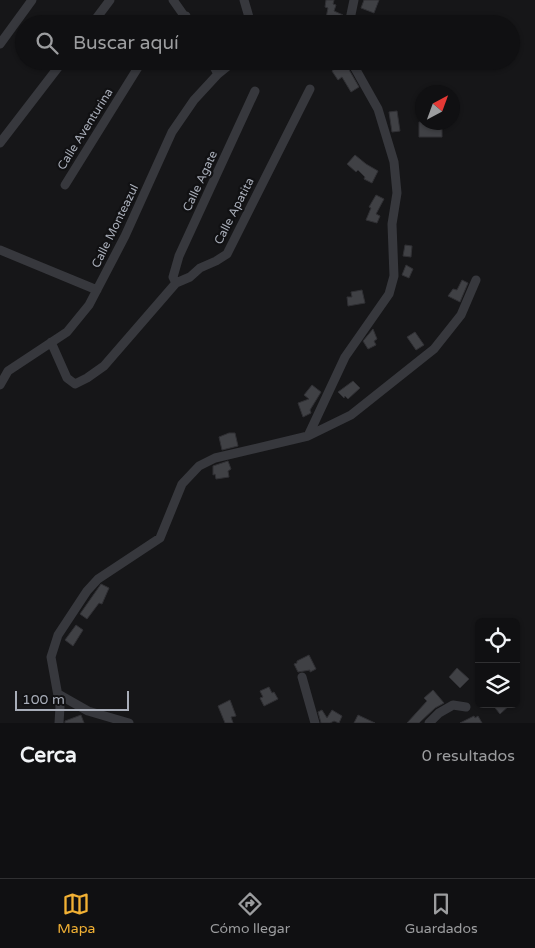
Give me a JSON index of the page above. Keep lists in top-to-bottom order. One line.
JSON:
{"streets":{"street":["Calle Aventurina","Calle Agate","Calle Apatita","Calle Monteazul"]},"crossings":[["Calle Agate","Calle Apatita"],["Calle Apatita","Calle Monteazul"]],"scale_bar":"100 m","north":"top right","page":{"search":"Buscar aquí","scale":"100 m","heading":["Cerca","0 resultados"],"nav":["Mapa","Cómo llegar","Guardados"]}}
